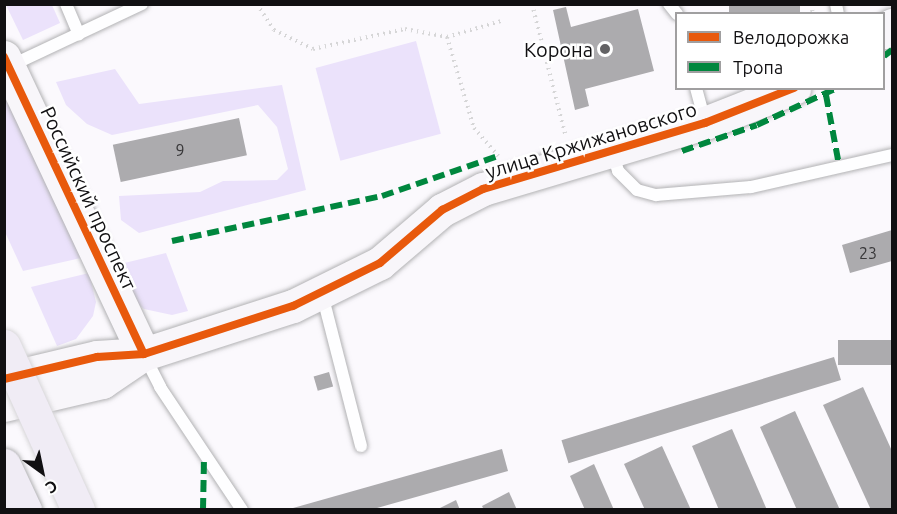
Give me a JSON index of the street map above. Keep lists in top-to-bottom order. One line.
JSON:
{"streets":{"street":["улица Кржижановского","Российский проспект"]},"crossings":[["улица Кржижановского","Российский проспект"]],"places":["Корона"],"house_numbers":["9","23"],"legend":["Велодорожка","Тропа"],"north":"bottom right"}
